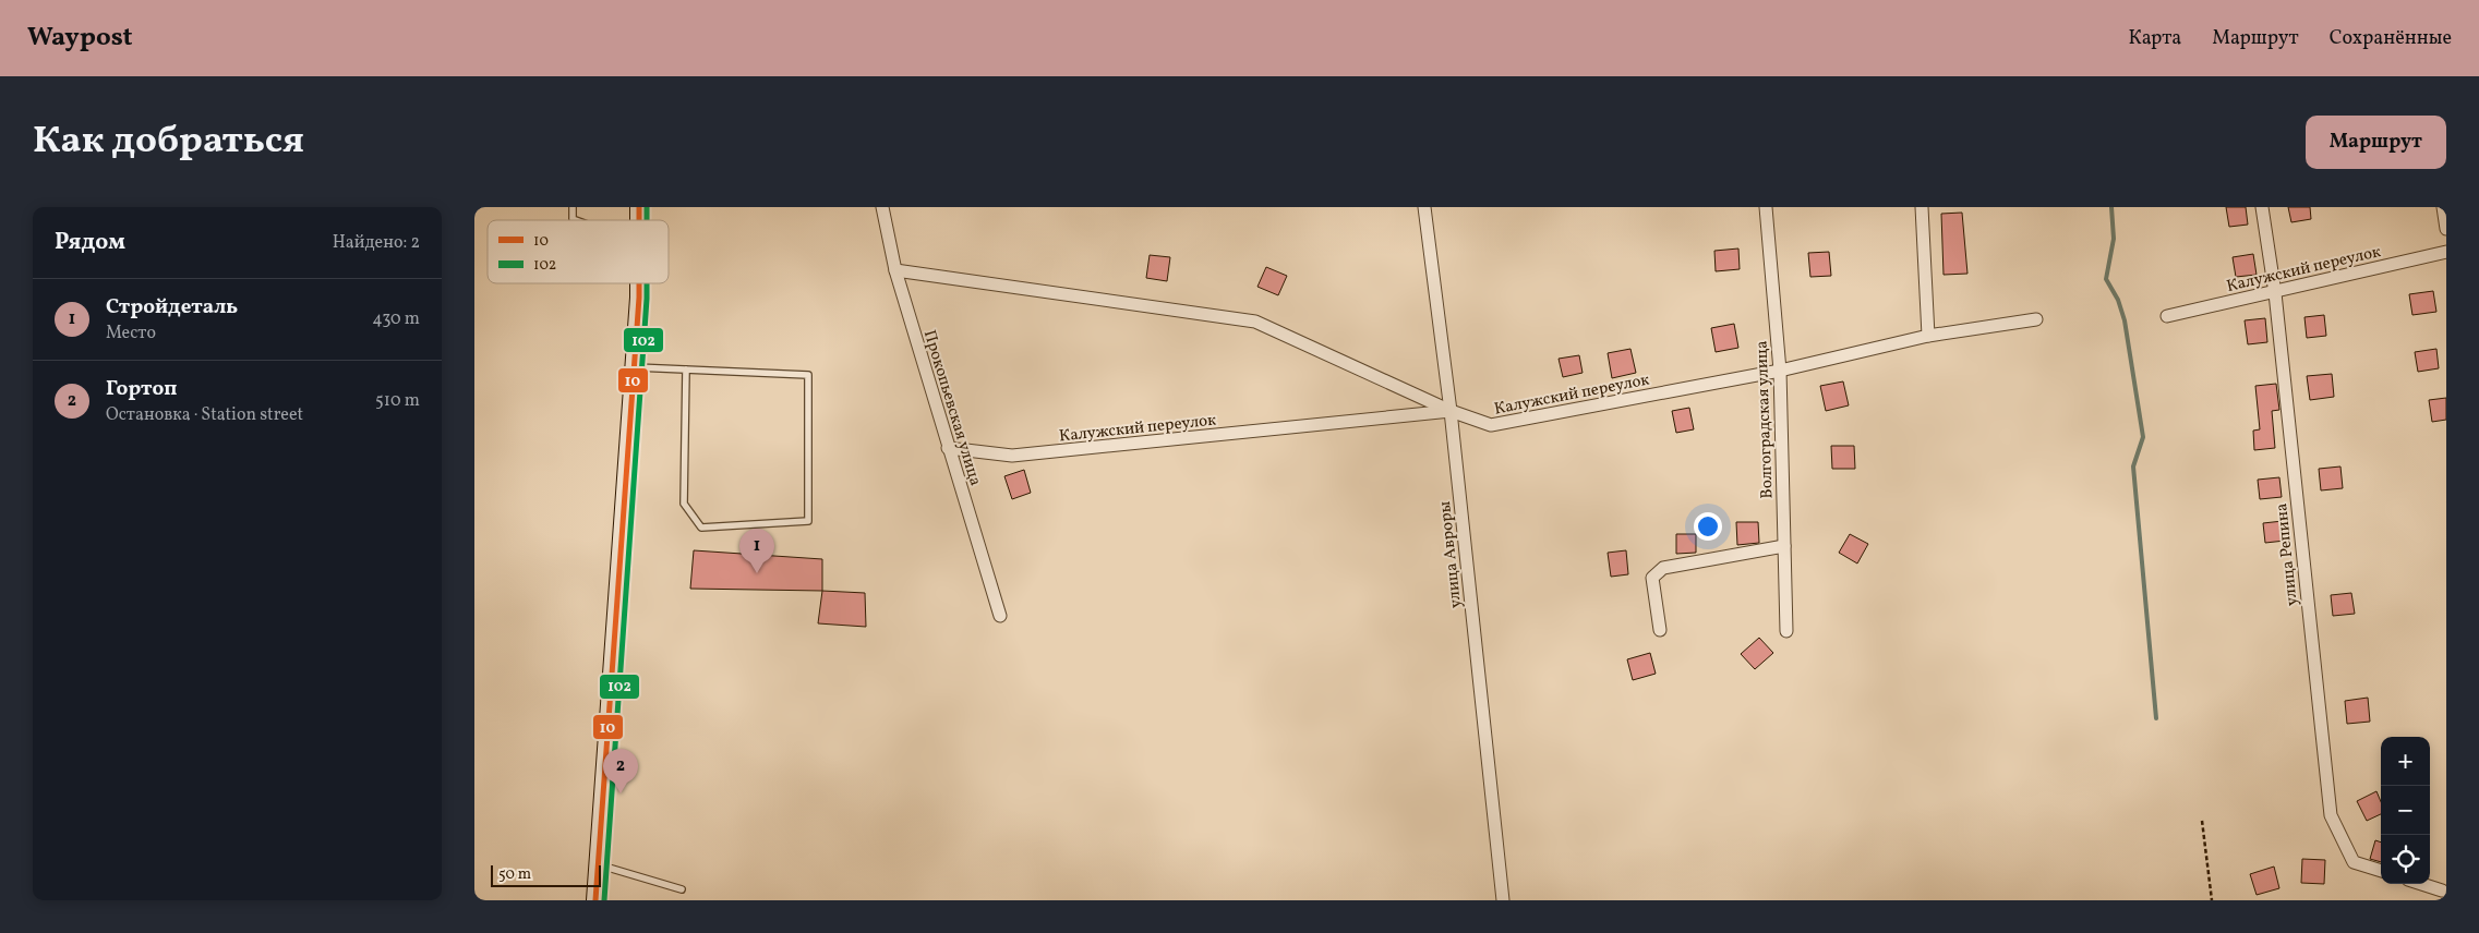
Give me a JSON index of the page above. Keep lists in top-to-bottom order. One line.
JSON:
{"streets":{"street":["Калужский переулок","Прокопьевская улица","Волгоградская улица","улица Авроры","улица Репина"]},"crossings":[["Калужский переулок","Прокопьевская улица"],["Калужский переулок","Волгоградская улица"],["Калужский переулок","улица Авроры"],["Калужский переулок","улица Репина"]],"lines":["transit line 10","transit line 102"],"legend":["10","102"],"scale_bar":"50 m","page":{"header":"Waypost","nav":["Карта","Маршрут","Сохранённые"],"title":"Как добраться","buttons":"Маршрут","heading":["Рядом","Найдено: 2"],"list":[{"mark":"1","name":"Стройдеталь","note":"Место","value":"430 m"},{"mark":"2","name":"Гортоп","note":"Остановка · Station street","value":"510 m"}],"pins":["1","2"],"map_buttons":["+","−"],"scale":"50 m"}}
